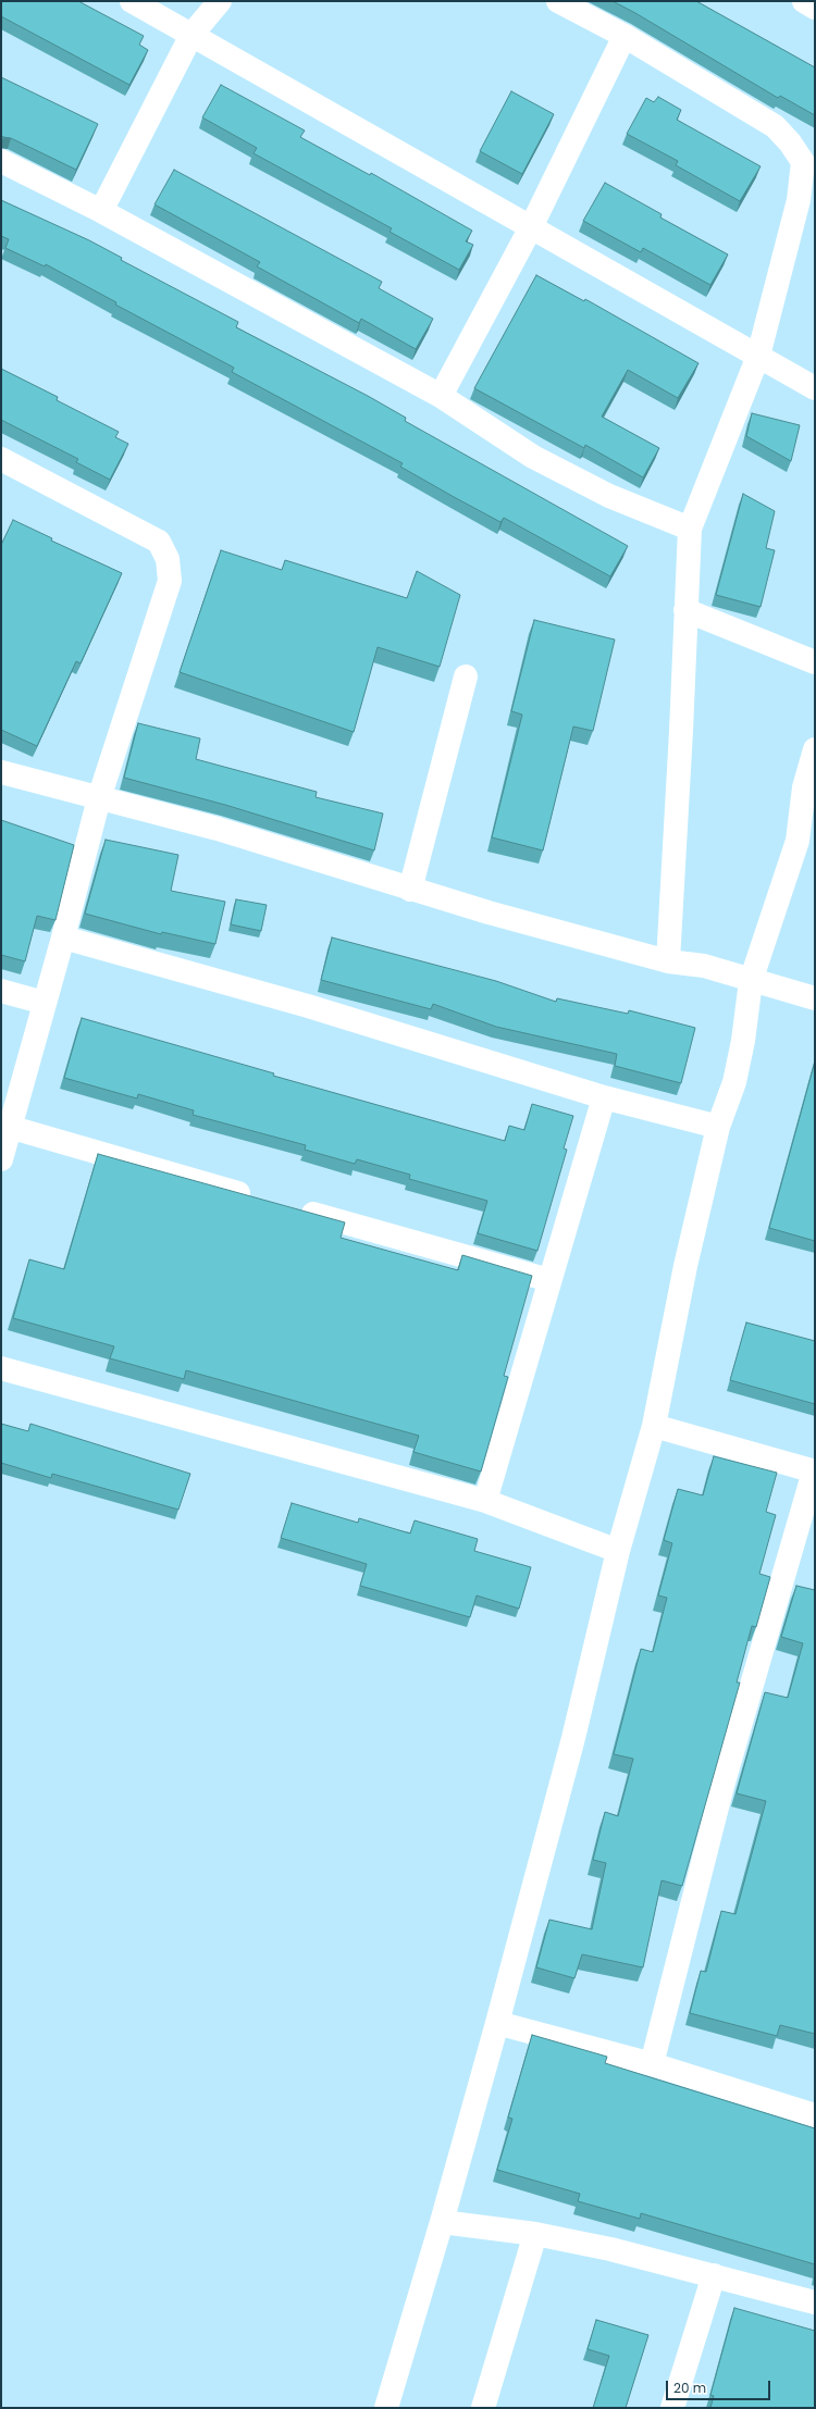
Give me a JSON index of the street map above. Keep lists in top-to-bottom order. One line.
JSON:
{"scale_bar":"20 m"}
